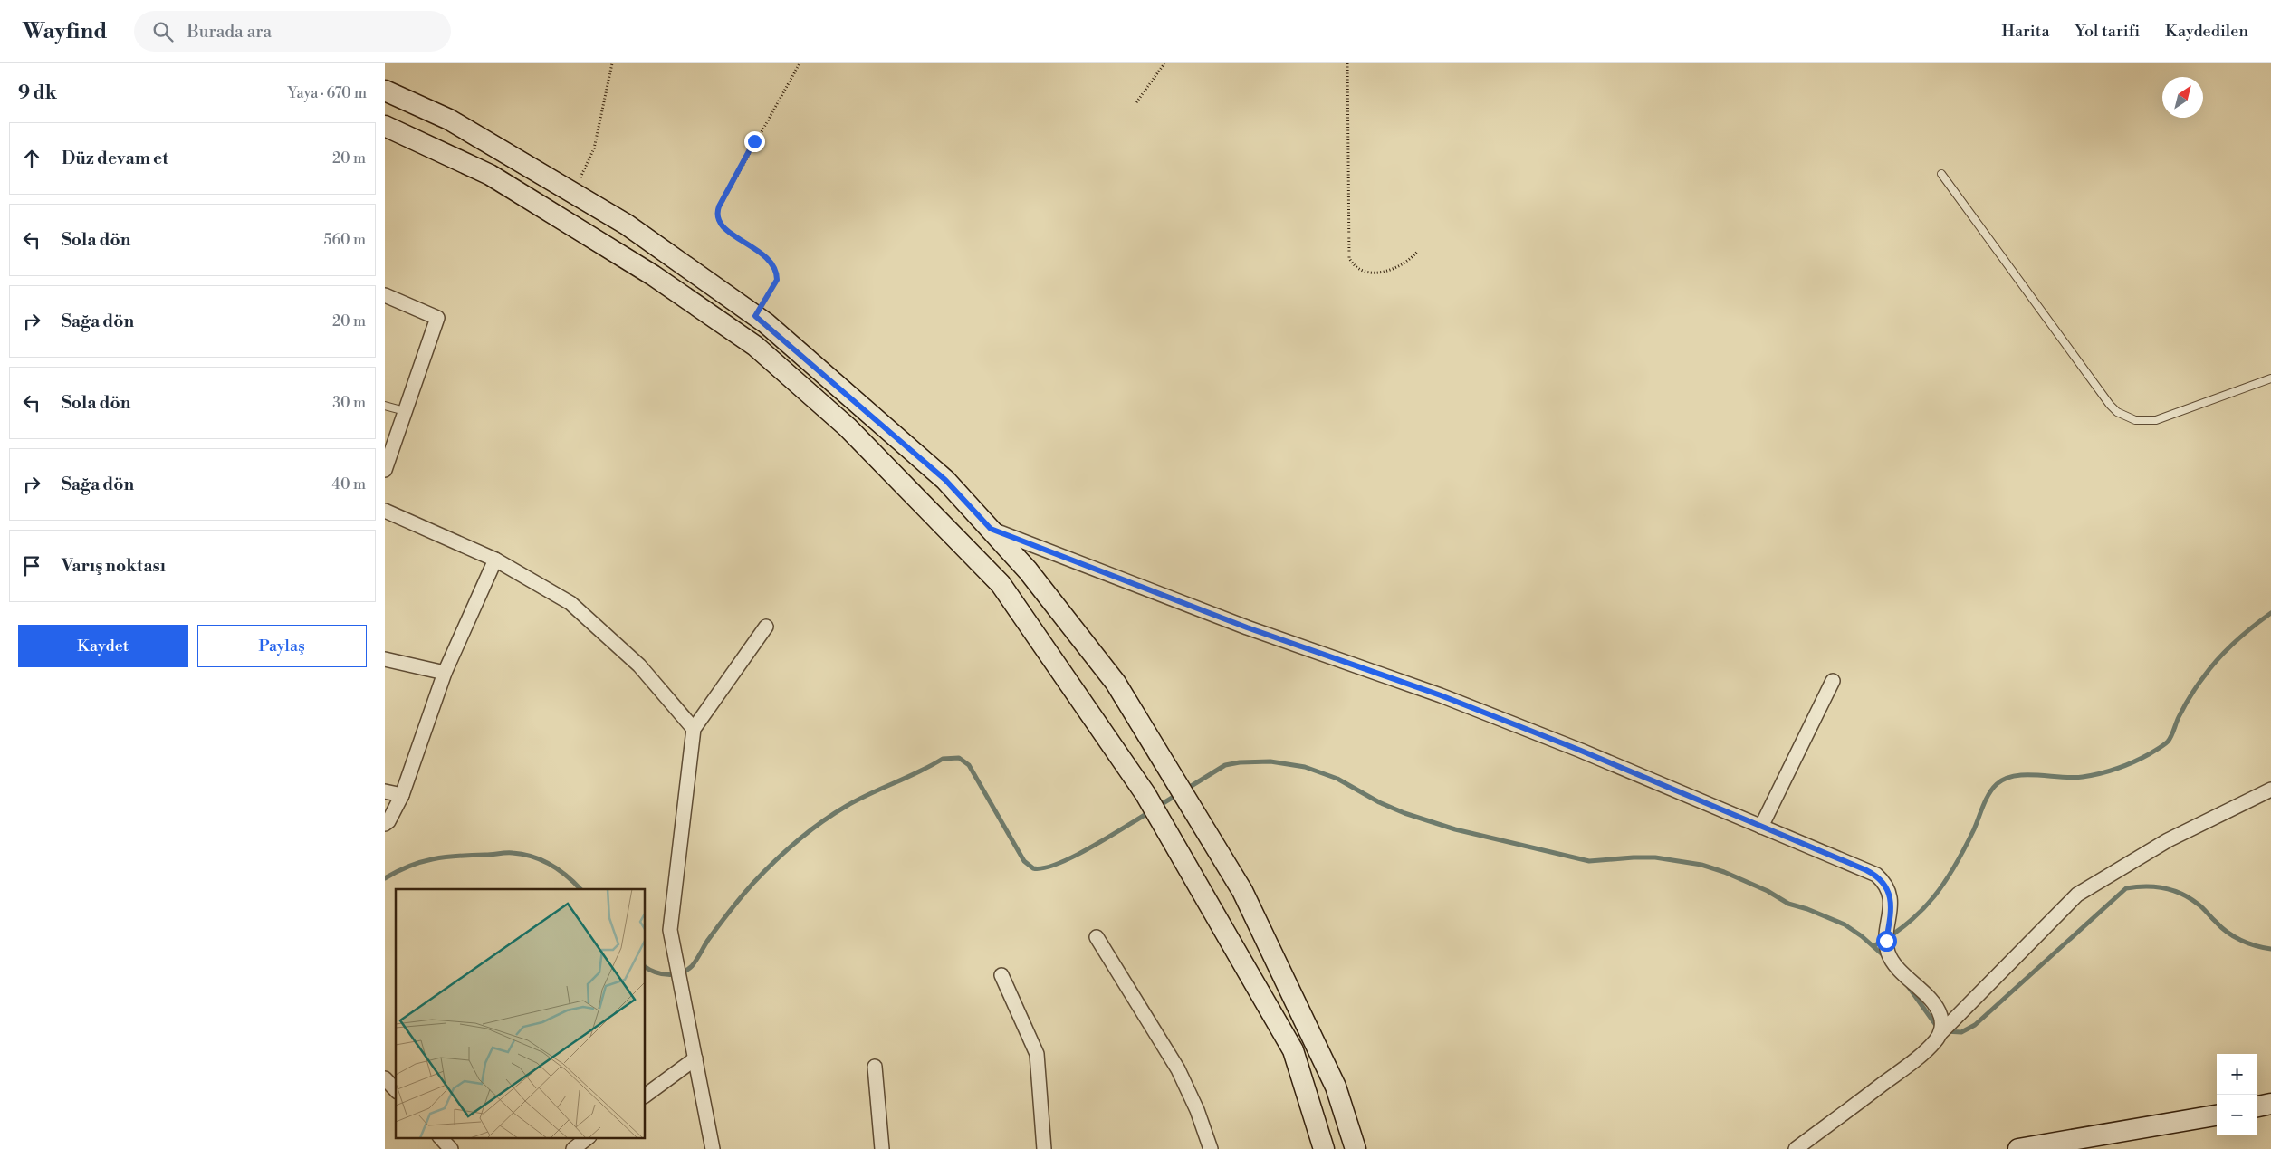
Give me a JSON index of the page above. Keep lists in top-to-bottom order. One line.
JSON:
{"north":"top right","page":{"header":"Wayfind","search":"Burada ara","nav":["Harita","Yol tarifi","Kaydedilen"],"heading":["9 dk","Yaya · 670 m"],"list":[["Düz devam et","20 m"],["Sola dön","560 m"],["Sağa dön","20 m"],["Sola dön","30 m"],["Sağa dön","40 m"],"Varış noktası"],"buttons":["Kaydet","Paylaş"],"map_buttons":["+","−"]}}
